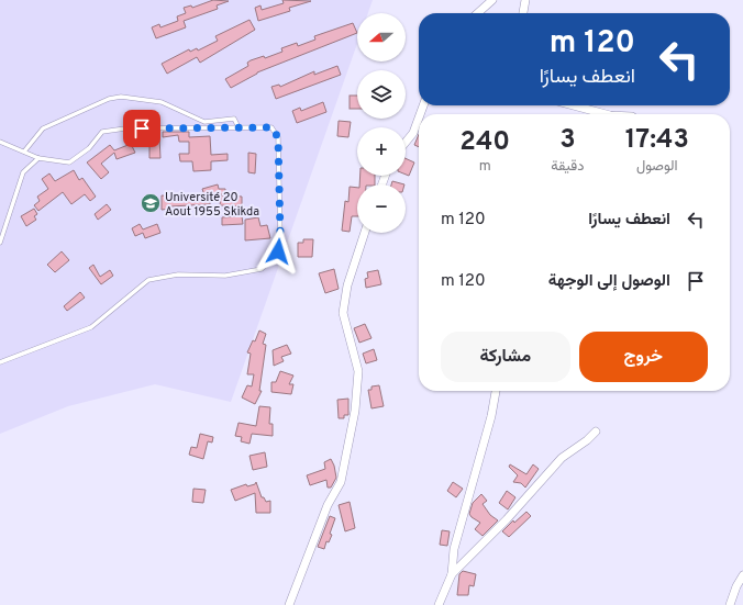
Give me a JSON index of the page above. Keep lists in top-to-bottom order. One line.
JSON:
{"places":{"school or university":["Université 20 Aout 1955 Skikda"]},"north":"left","page":{"map_buttons":["+","−"],"turn":["120 m","انعطف يسارًا"],"eta":["17:43","الوصول","3","دقيقة","240","m"],"list":[{"name":"انعطف يسارًا","value":"120 m"},{"name":"الوصول إلى الوجهة","value":"120 m"}],"buttons":["خروج","مشاركة"]}}
